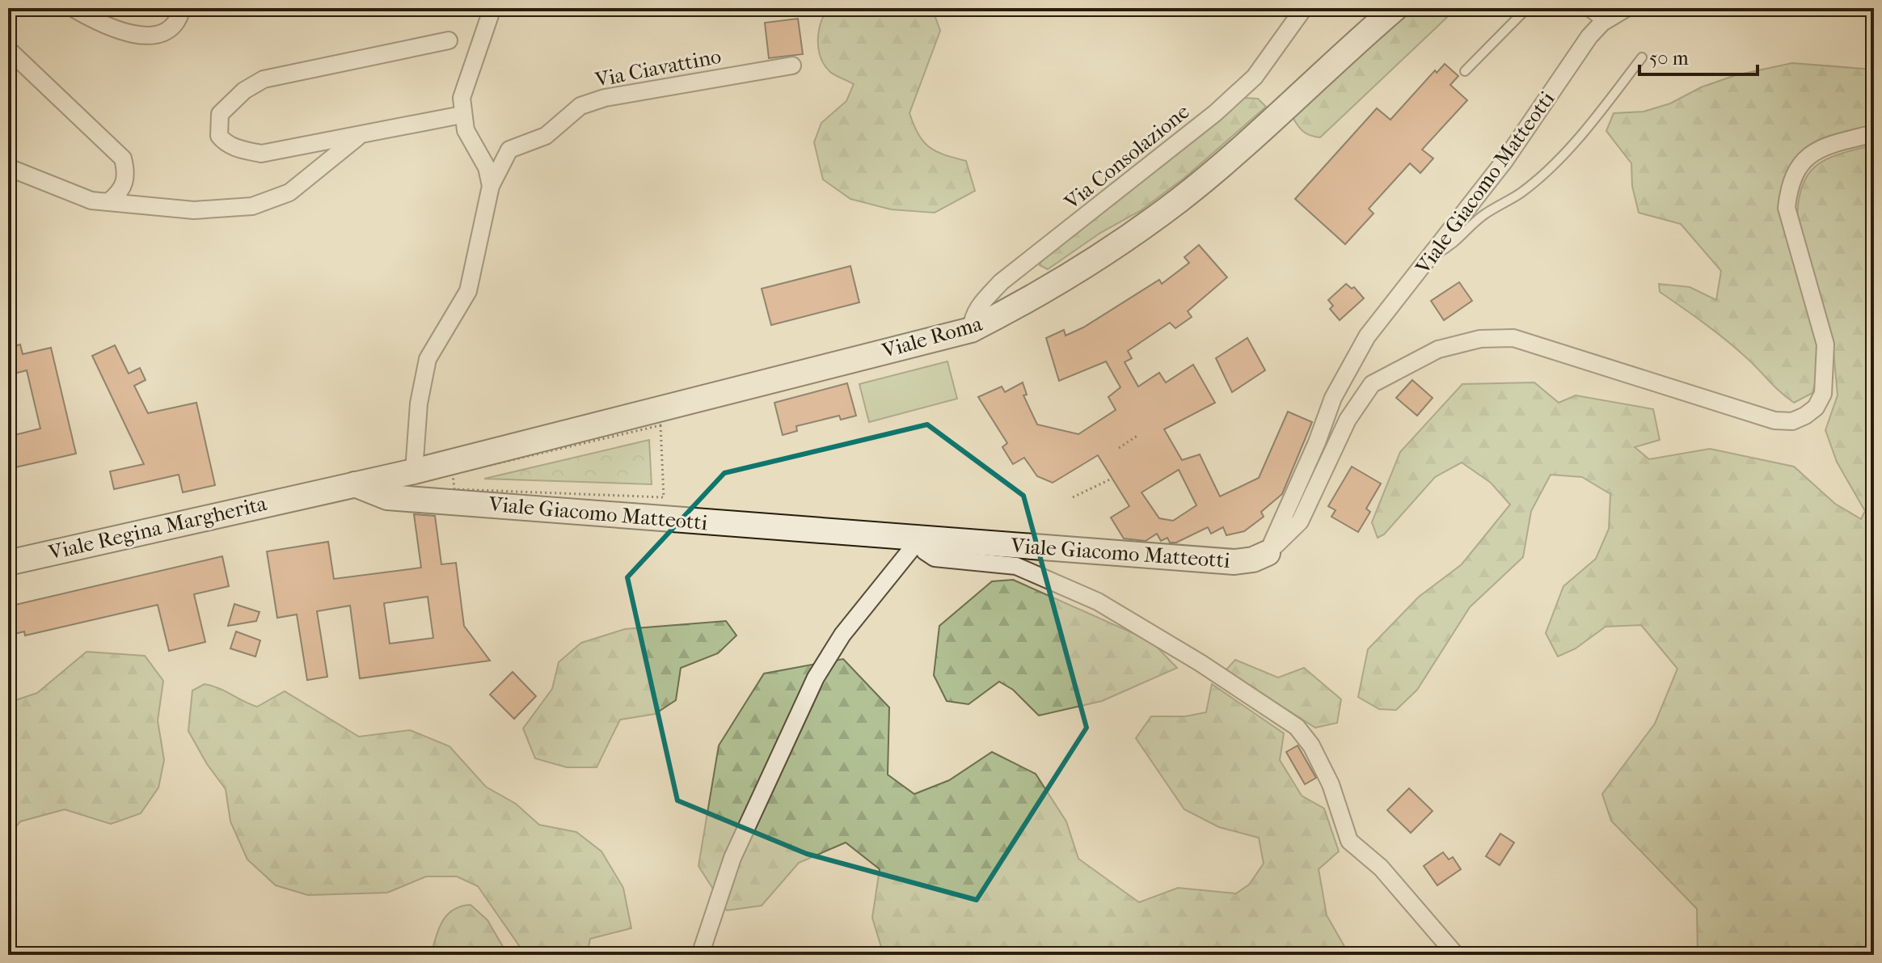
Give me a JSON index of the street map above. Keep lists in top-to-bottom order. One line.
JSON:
{"streets":{"street":["Via Ciavattino","Via Consolazione","Viale Giacomo Matteotti","Viale Roma","Viale Regina Margherita"]},"crossings":[["Via Ciavattino","Viale Roma"],["Via Consolazione","Viale Roma"],["Viale Giacomo Matteotti","Viale Roma"],["Viale Giacomo Matteotti","Viale Regina Margherita"],["Viale Roma","Viale Regina Margherita"]],"scale_bar":"50 m"}
